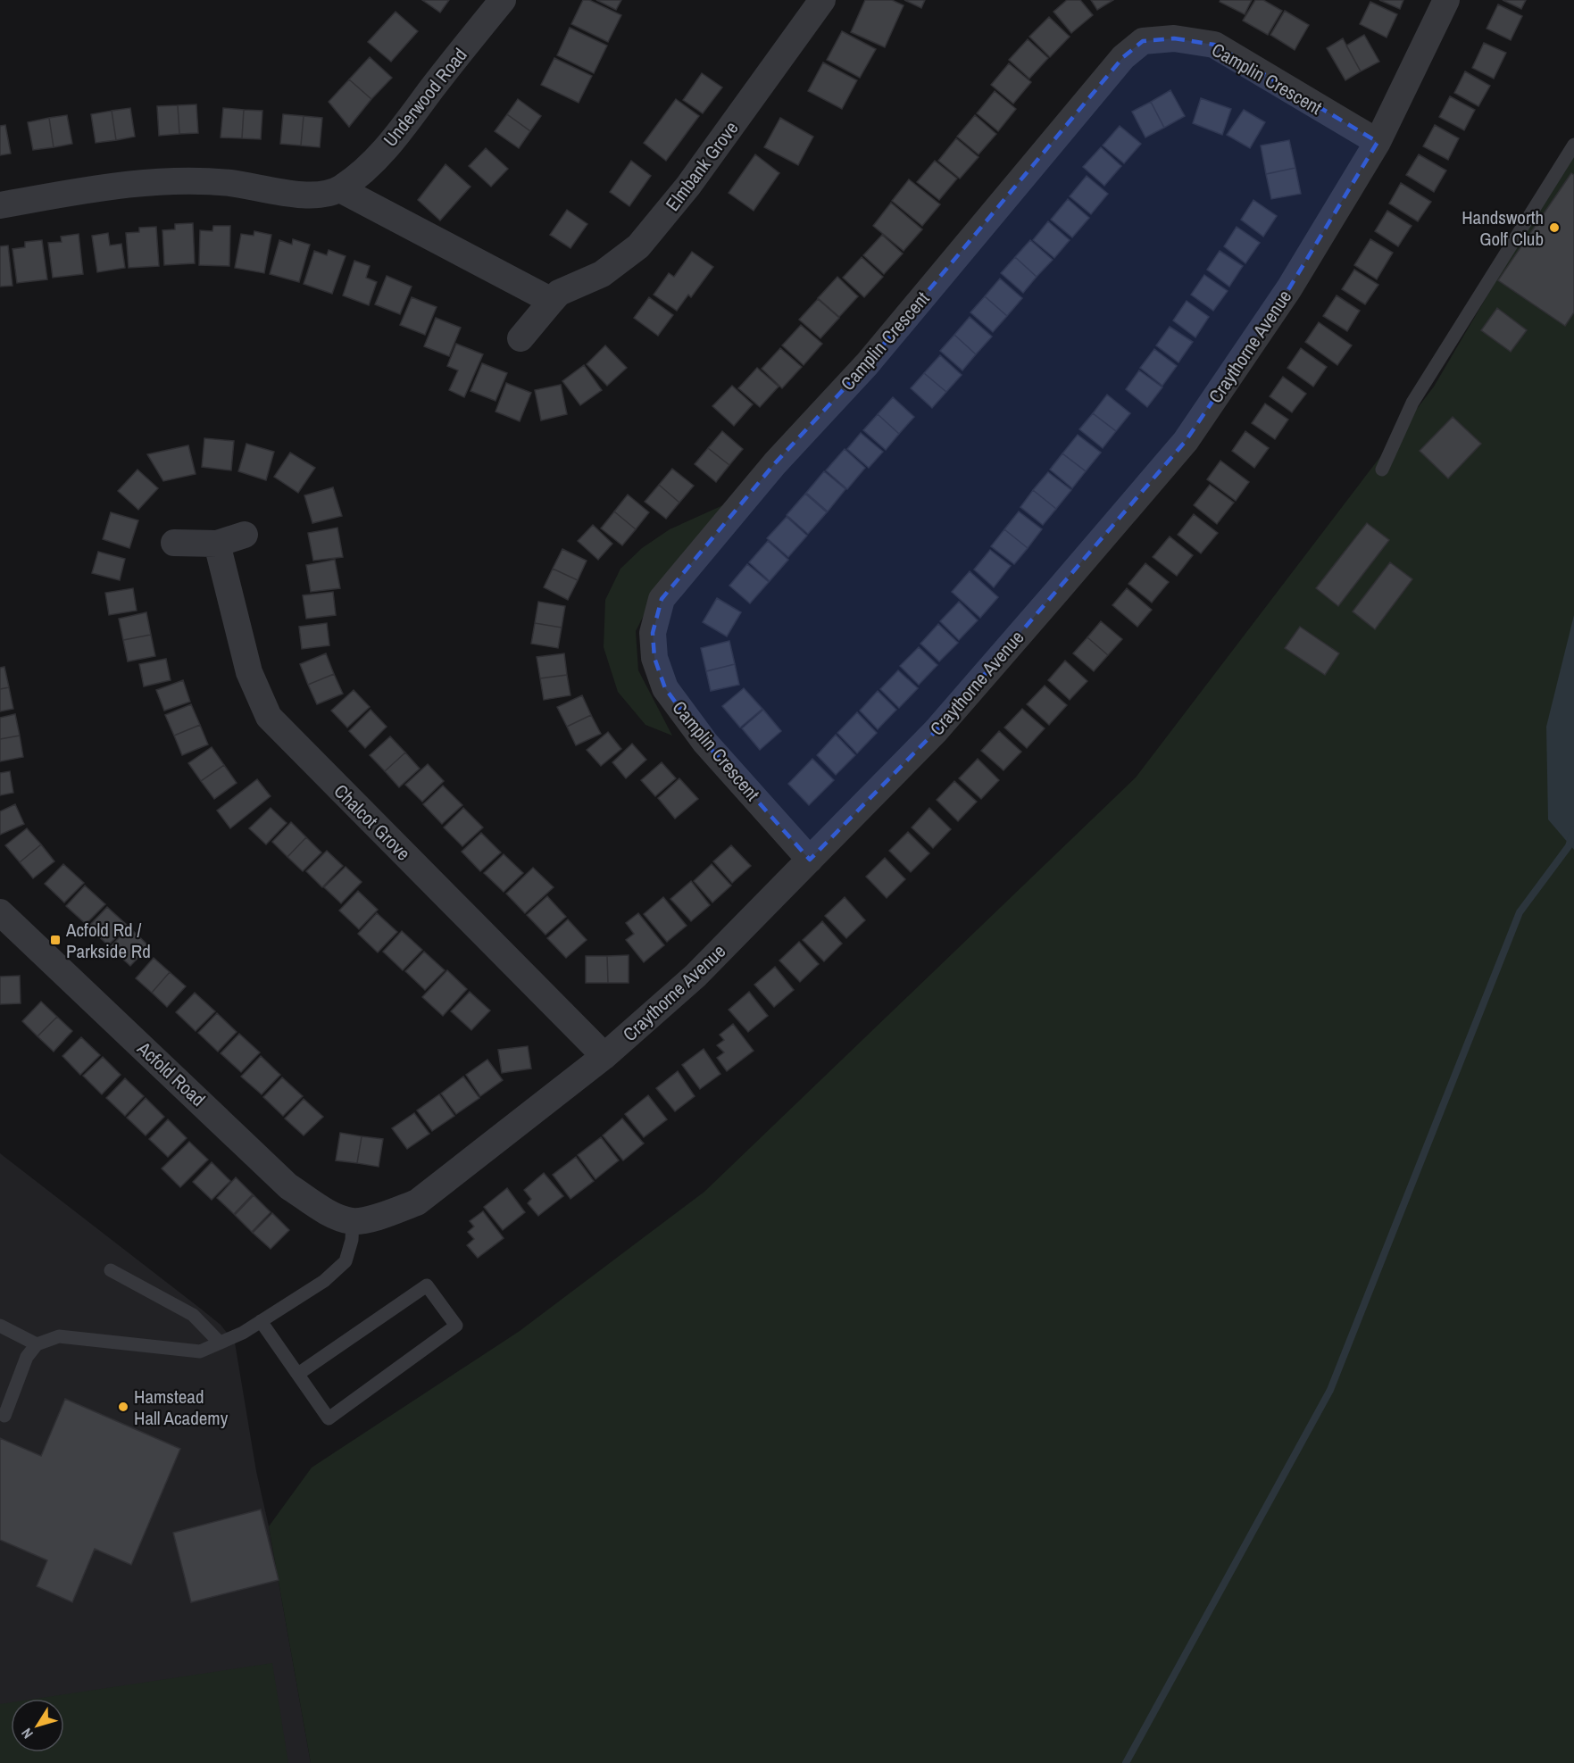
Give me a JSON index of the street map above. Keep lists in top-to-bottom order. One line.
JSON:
{"streets":{"street":["Camplin Crescent","Underwood Road","Elmbank Grove","Craythorne Avenue","Chalcot Grove","Acfold Road"]},"crossings":[["Camplin Crescent","Craythorne Avenue"],["Craythorne Avenue","Chalcot Grove"],["Craythorne Avenue","Acfold Road"]],"places":{"other":["Handsworth Golf Club","Hamstead Hall Academy"],"transit":["Acfold Rd / Parkside Rd"]},"north":"bottom left"}
